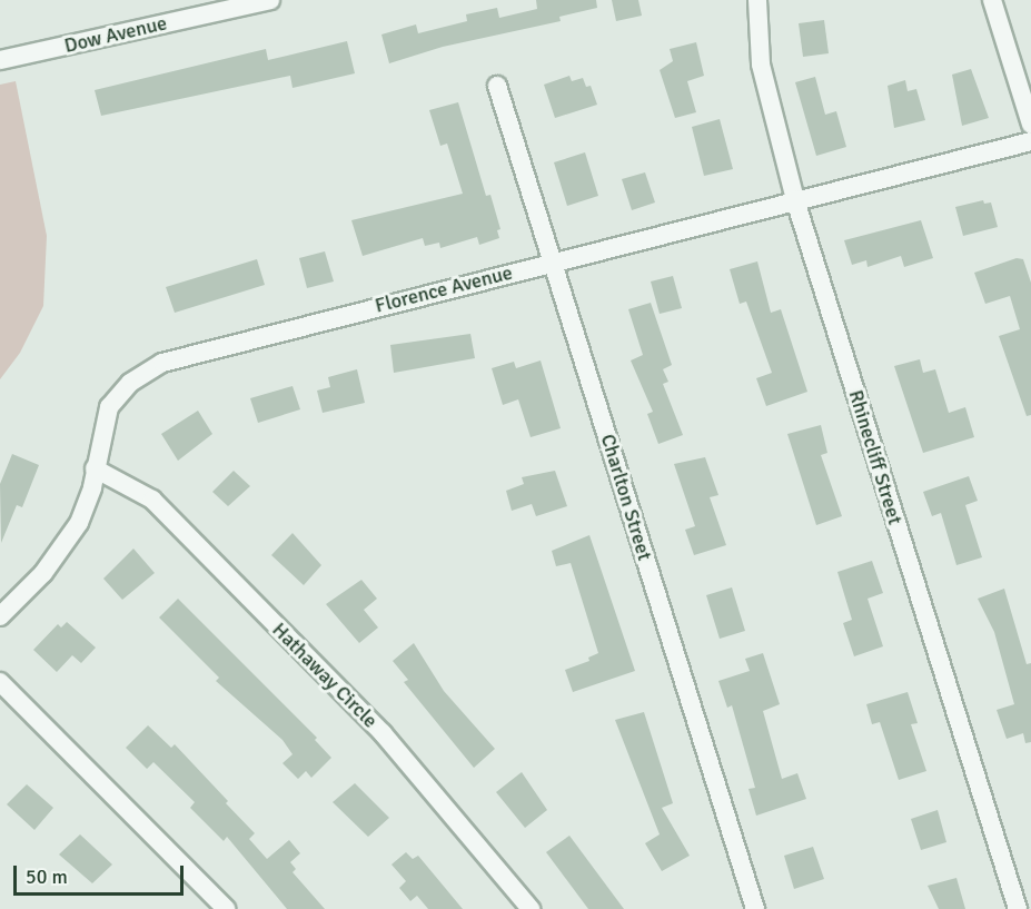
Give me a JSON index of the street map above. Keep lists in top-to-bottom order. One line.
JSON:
{"streets":{"street":["Dow Avenue","Florence Avenue","Rhinecliff Street","Charlton Street","Hathaway Circle"]},"crossings":[["Florence Avenue","Rhinecliff Street"],["Florence Avenue","Charlton Street"],["Florence Avenue","Hathaway Circle"]],"scale_bar":"50 m"}
